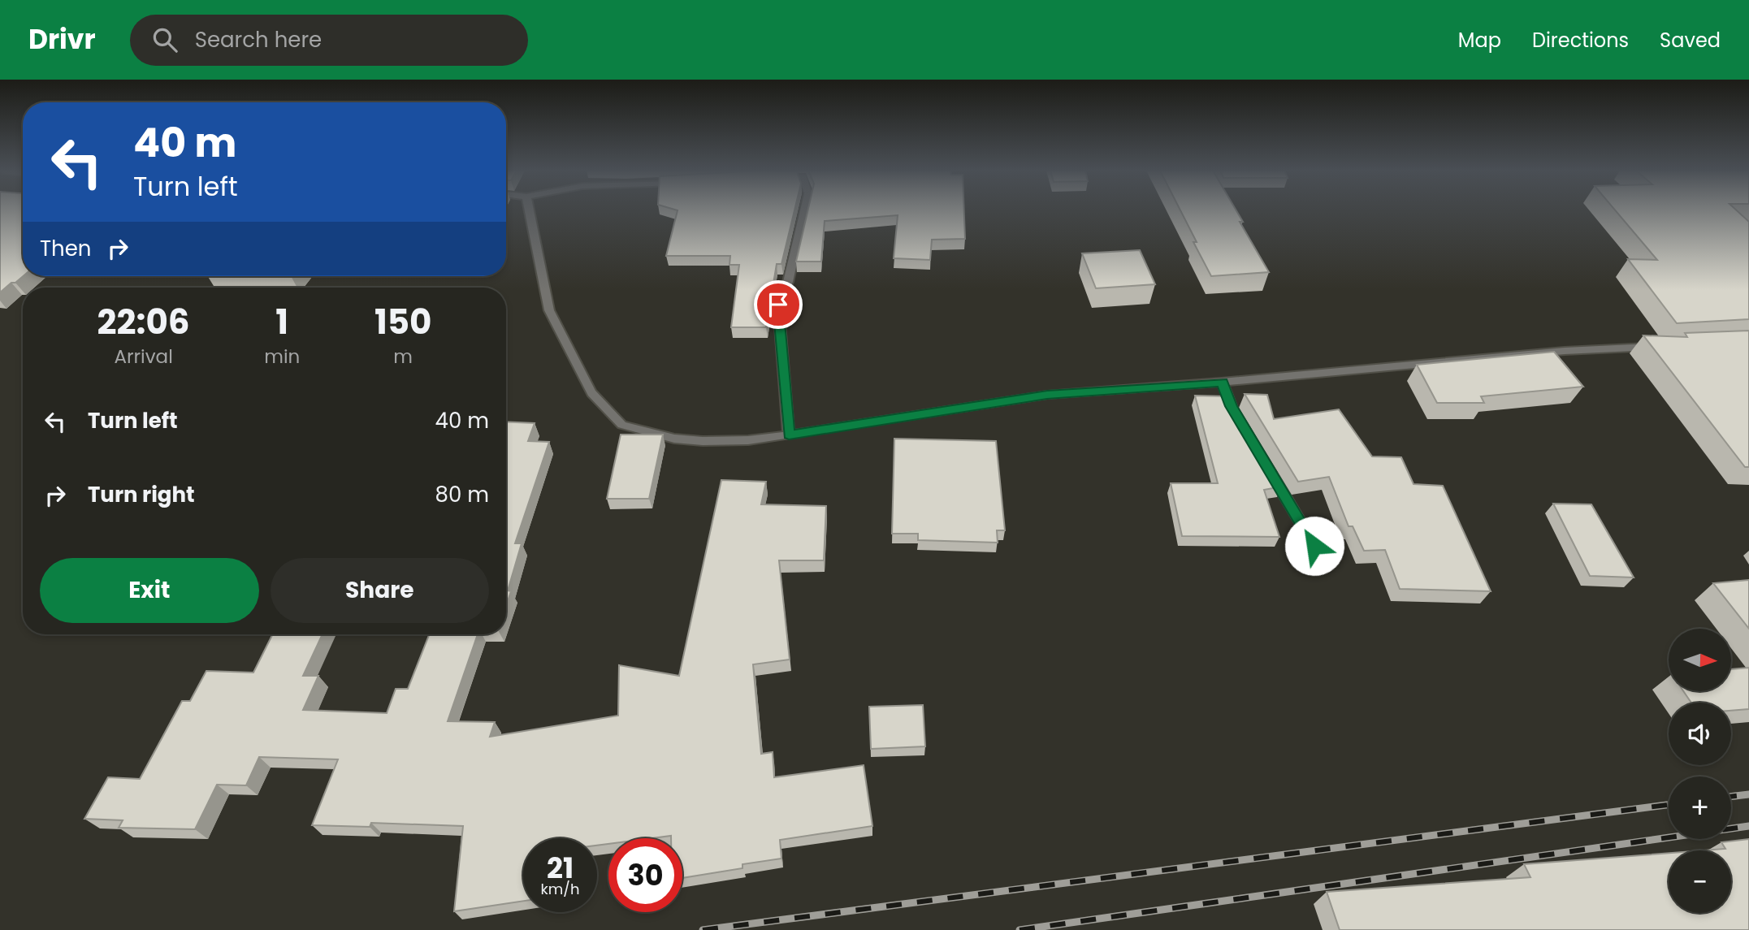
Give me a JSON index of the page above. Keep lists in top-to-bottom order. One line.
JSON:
{"north":"right","page":{"header":"Drivr","search":"Search here","nav":["Map","Directions","Saved"],"turn":["40 m","Turn left"],"then":"Then","eta":["22:06","Arrival","1","min","150","m"],"list":[{"name":"Turn left","value":"40 m"},{"name":"Turn right","value":"80 m"}],"buttons":["Exit","Share"],"map_buttons":["+","−"],"speed":"21 km/h","limit":"30"}}
